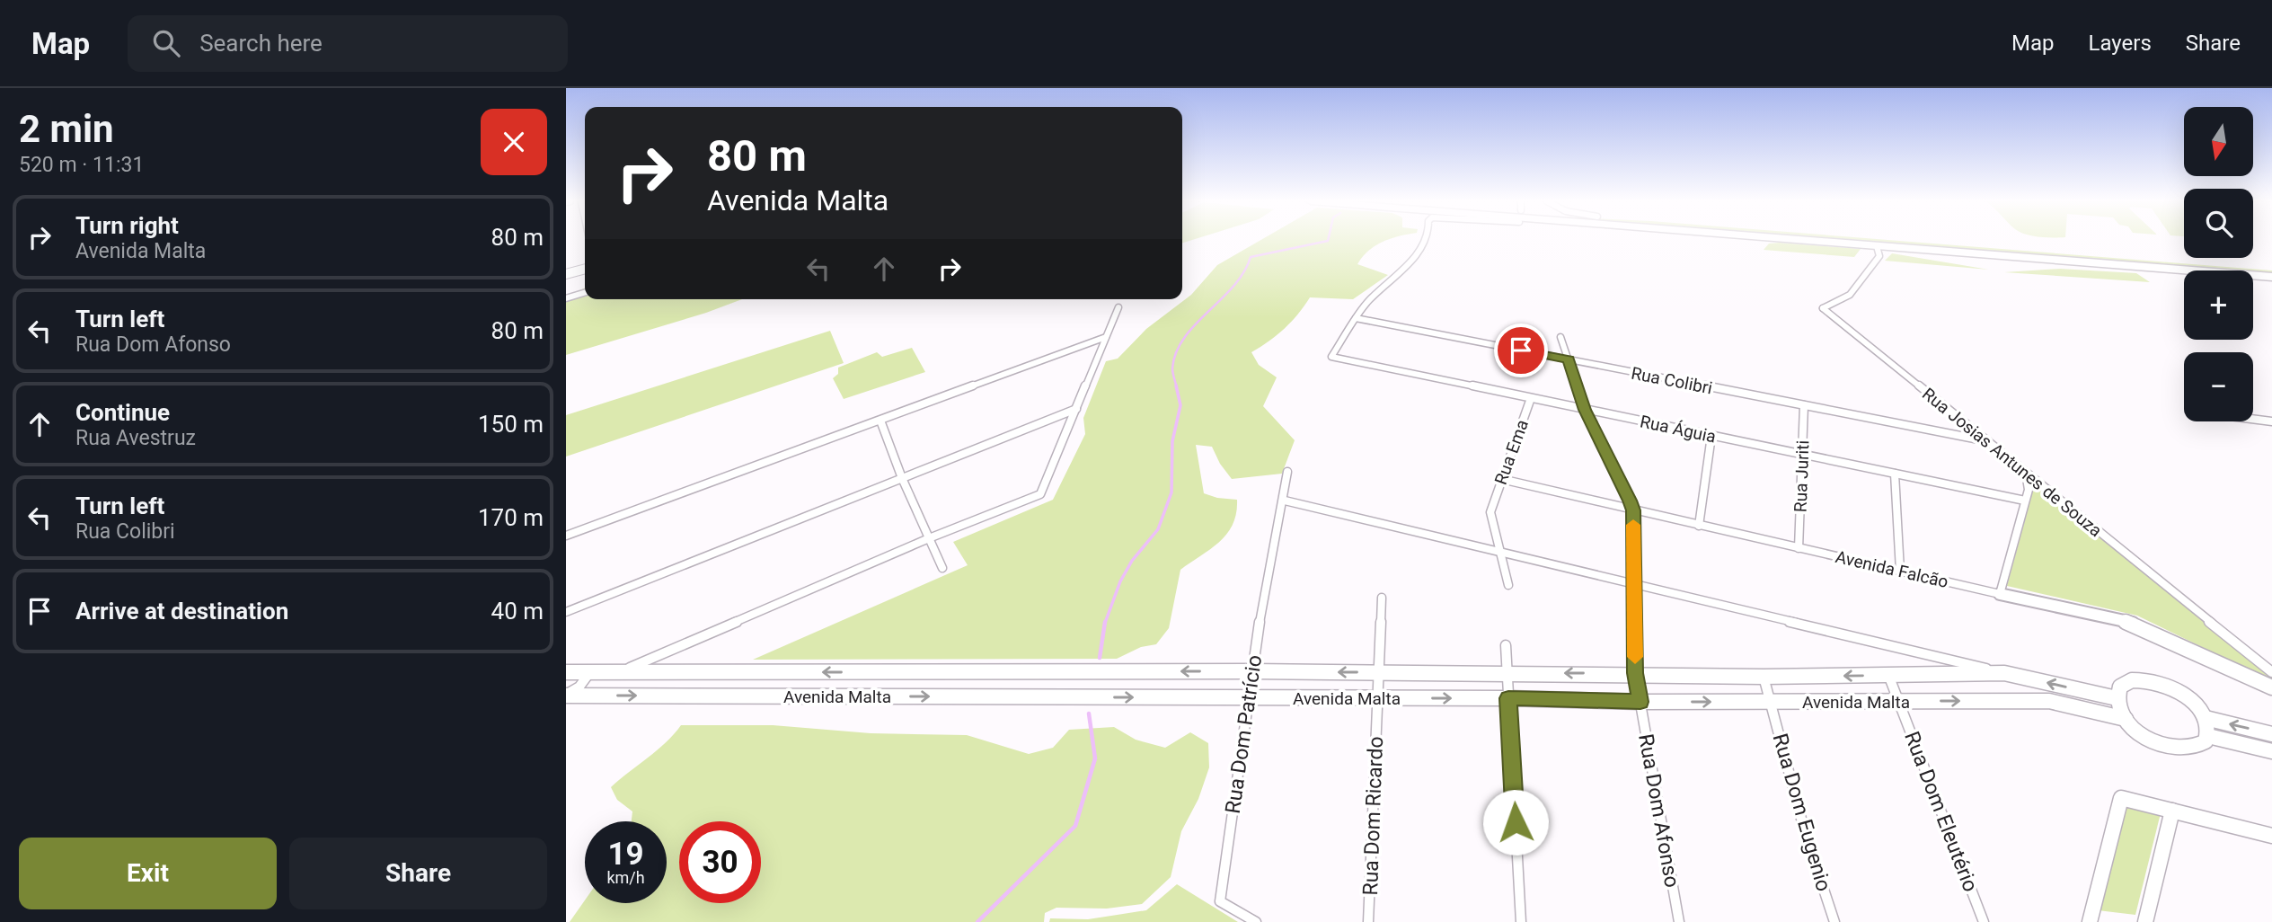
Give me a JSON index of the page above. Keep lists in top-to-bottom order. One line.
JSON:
{"streets":{"street":["Rua Colibri","Rua Águia","Rua Ema","Rua Josias Antunes de Souza","Rua Juriti","Avenida Falcão","Avenida Malta","Rua Dom Patrício","Rua Dom Afonso","Rua Dom Eleutério","Rua Dom Eugenio","Rua Dom Ricardo"]},"crossings":[["Rua Colibri","Rua Águia"],["Rua Colibri","Rua Josias Antunes de Souza"],["Rua Colibri","Rua Juriti"],["Rua Águia","Rua Ema"],["Rua Águia","Rua Juriti"],["Rua Ema","Avenida Falcão"],["Rua Juriti","Avenida Falcão"],["Avenida Falcão","Rua Dom Afonso"],["Avenida Malta","Rua Dom Patrício"],["Avenida Malta","Rua Dom Afonso"],["Avenida Malta","Rua Dom Eleutério"],["Avenida Malta","Rua Dom Eugenio"],["Avenida Malta","Rua Dom Ricardo"]],"north":"bottom","page":{"header":"Map","search":"Search here","nav":["Map","Layers","Share"],"heading":["2 min","520 m · 11:31"],"map_buttons":["+","−"],"turn":["80 m","Avenida Malta"],"list":[{"name":"Turn right","note":"Avenida Malta","value":"80 m"},{"name":"Turn left","note":"Rua Dom Afonso","value":"80 m"},{"name":"Continue","note":"Rua Avestruz","value":"150 m"},{"name":"Turn left","note":"Rua Colibri","value":"170 m"},{"name":"Arrive at destination","value":"40 m"}],"speed":"19 km/h","limit":"30","buttons":["Exit","Share"]}}
